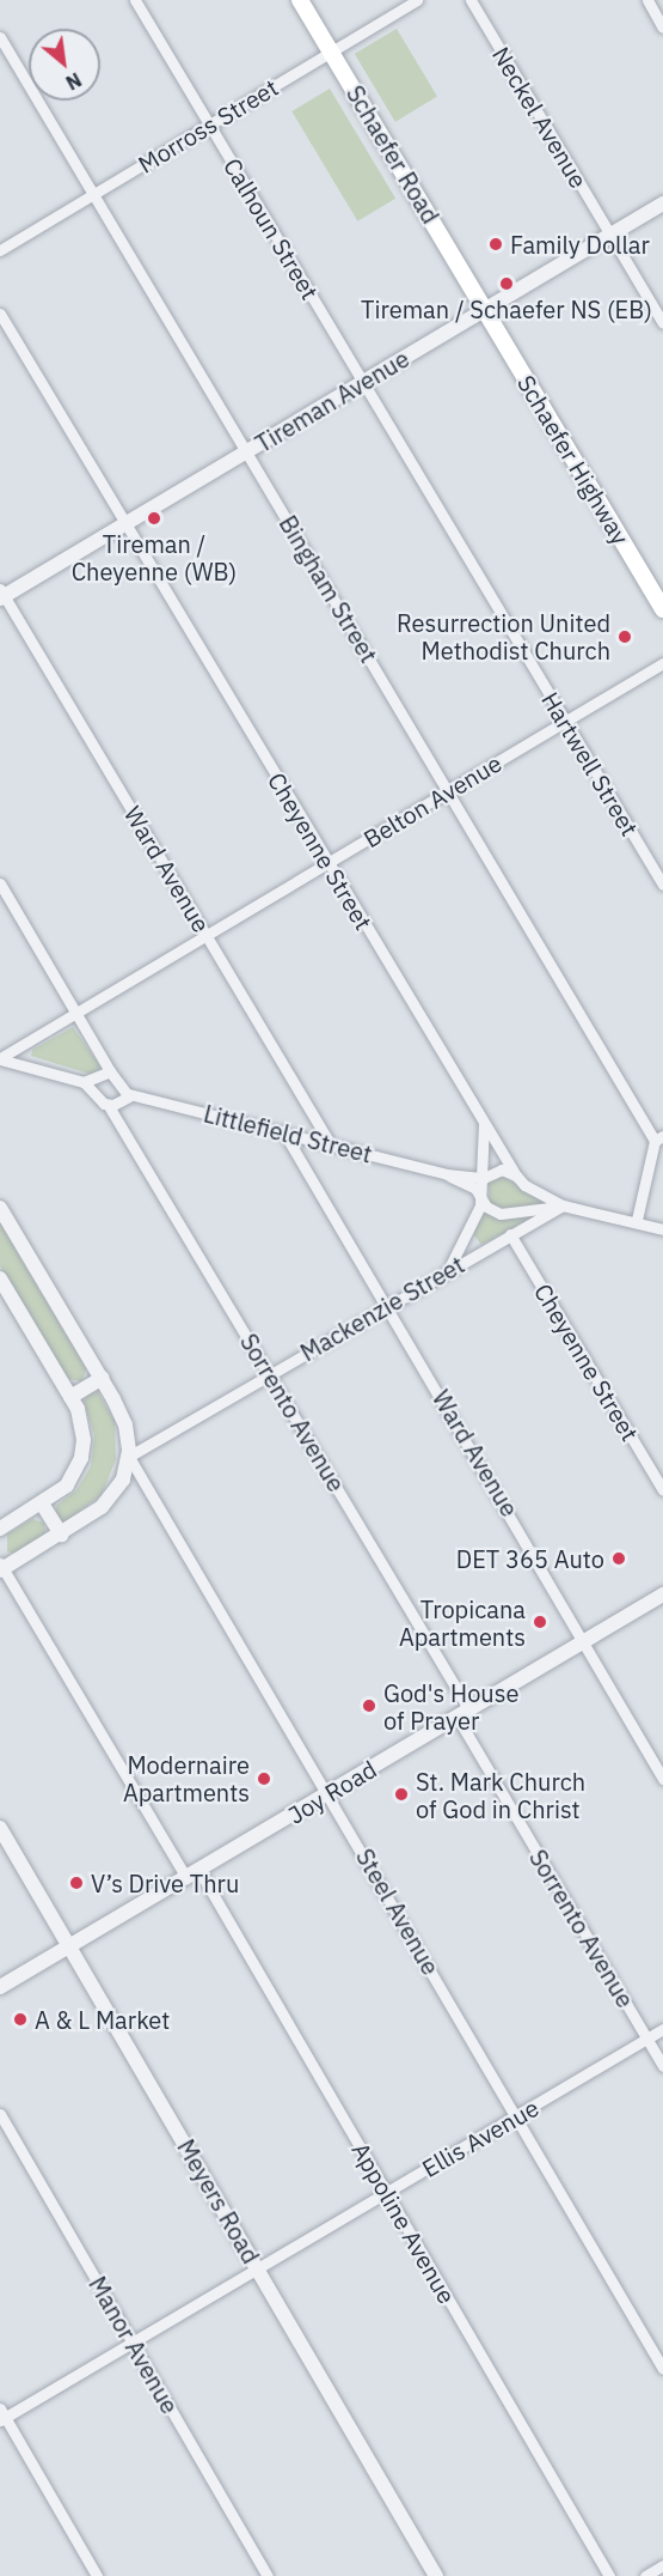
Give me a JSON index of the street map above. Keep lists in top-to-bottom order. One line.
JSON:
{"streets":{"main road":["Schaefer Road","Schaefer Highway"],"street":["Neckel Avenue","Morross Street","Calhoun Street","Tireman Avenue","Bingham Street","Hartwell Street","Belton Avenue","Cheyenne Street","Ward Avenue","Littlefield Street","Mackenzie Street","Sorrento Avenue","Joy Road","Steel Avenue","Ellis Avenue","Meyers Road","Appoline Avenue","Manor Avenue"]},"crossings":[["Neckel Avenue","Tireman Avenue"],["Morross Street","Schaefer Road"],["Morross Street","Calhoun Street"],["Morross Street","Bingham Street"],["Schaefer Road","Tireman Avenue"],["Schaefer Road","Schaefer Highway"],["Calhoun Street","Tireman Avenue"],["Calhoun Street","Hartwell Street"],["Tireman Avenue","Schaefer Highway"],["Tireman Avenue","Bingham Street"],["Tireman Avenue","Hartwell Street"],["Tireman Avenue","Cheyenne Street"],["Tireman Avenue","Ward Avenue"],["Bingham Street","Belton Avenue"],["Hartwell Street","Belton Avenue"],["Belton Avenue","Cheyenne Street"],["Belton Avenue","Ward Avenue"],["Cheyenne Street","Littlefield Street"],["Cheyenne Street","Mackenzie Street"],["Ward Avenue","Littlefield Street"],["Ward Avenue","Mackenzie Street"],["Ward Avenue","Joy Road"],["Littlefield Street","Mackenzie Street"],["Mackenzie Street","Sorrento Avenue"],["Mackenzie Street","Steel Avenue"],["Sorrento Avenue","Joy Road"],["Sorrento Avenue","Ellis Avenue"],["Joy Road","Steel Avenue"],["Joy Road","Meyers Road"],["Joy Road","Appoline Avenue"],["Steel Avenue","Ellis Avenue"],["Ellis Avenue","Meyers Road"],["Ellis Avenue","Appoline Avenue"],["Ellis Avenue","Manor Avenue"]],"places":["Family Dollar","Tireman / Schaefer NS (EB)","Tireman / Cheyenne (WB)","Resurrection United Methodist Church","DET 365 Auto","Tropicana Apartments","God's House of Prayer","Modernaire Apartments","St. Mark Church of God in Christ","V’s Drive Thru","A & L Market"],"north":"bottom right"}
